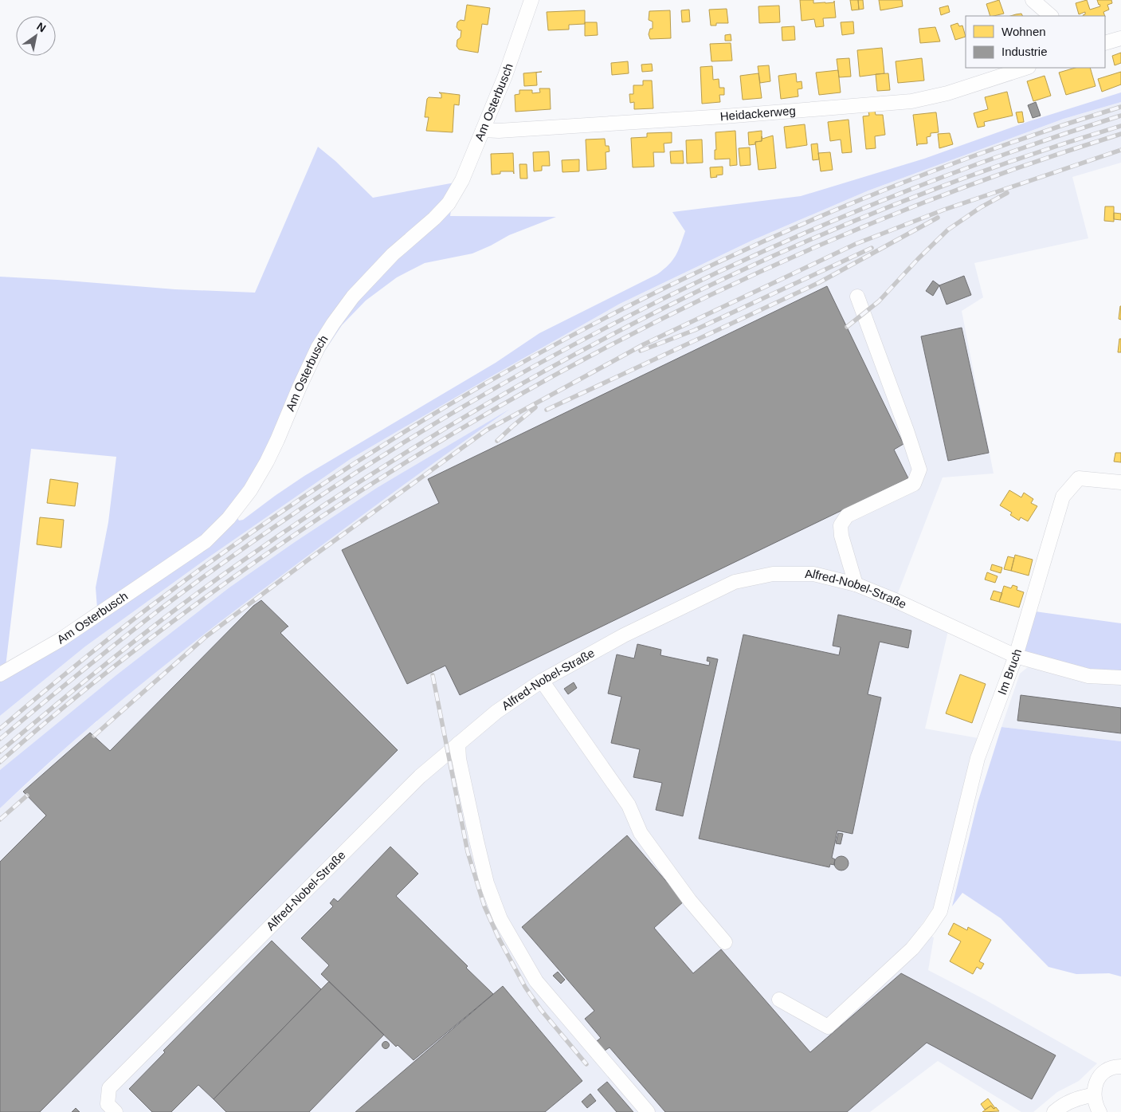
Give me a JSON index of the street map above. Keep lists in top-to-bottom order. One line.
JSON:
{"streets":{"street":["Am Osterbusch","Heidackerweg","Alfred-Nobel-Straße","Im Bruch"]},"crossings":[["Am Osterbusch","Heidackerweg"],["Alfred-Nobel-Straße","Im Bruch"]],"legend":["Wohnen","Industrie"],"north":"top right"}
